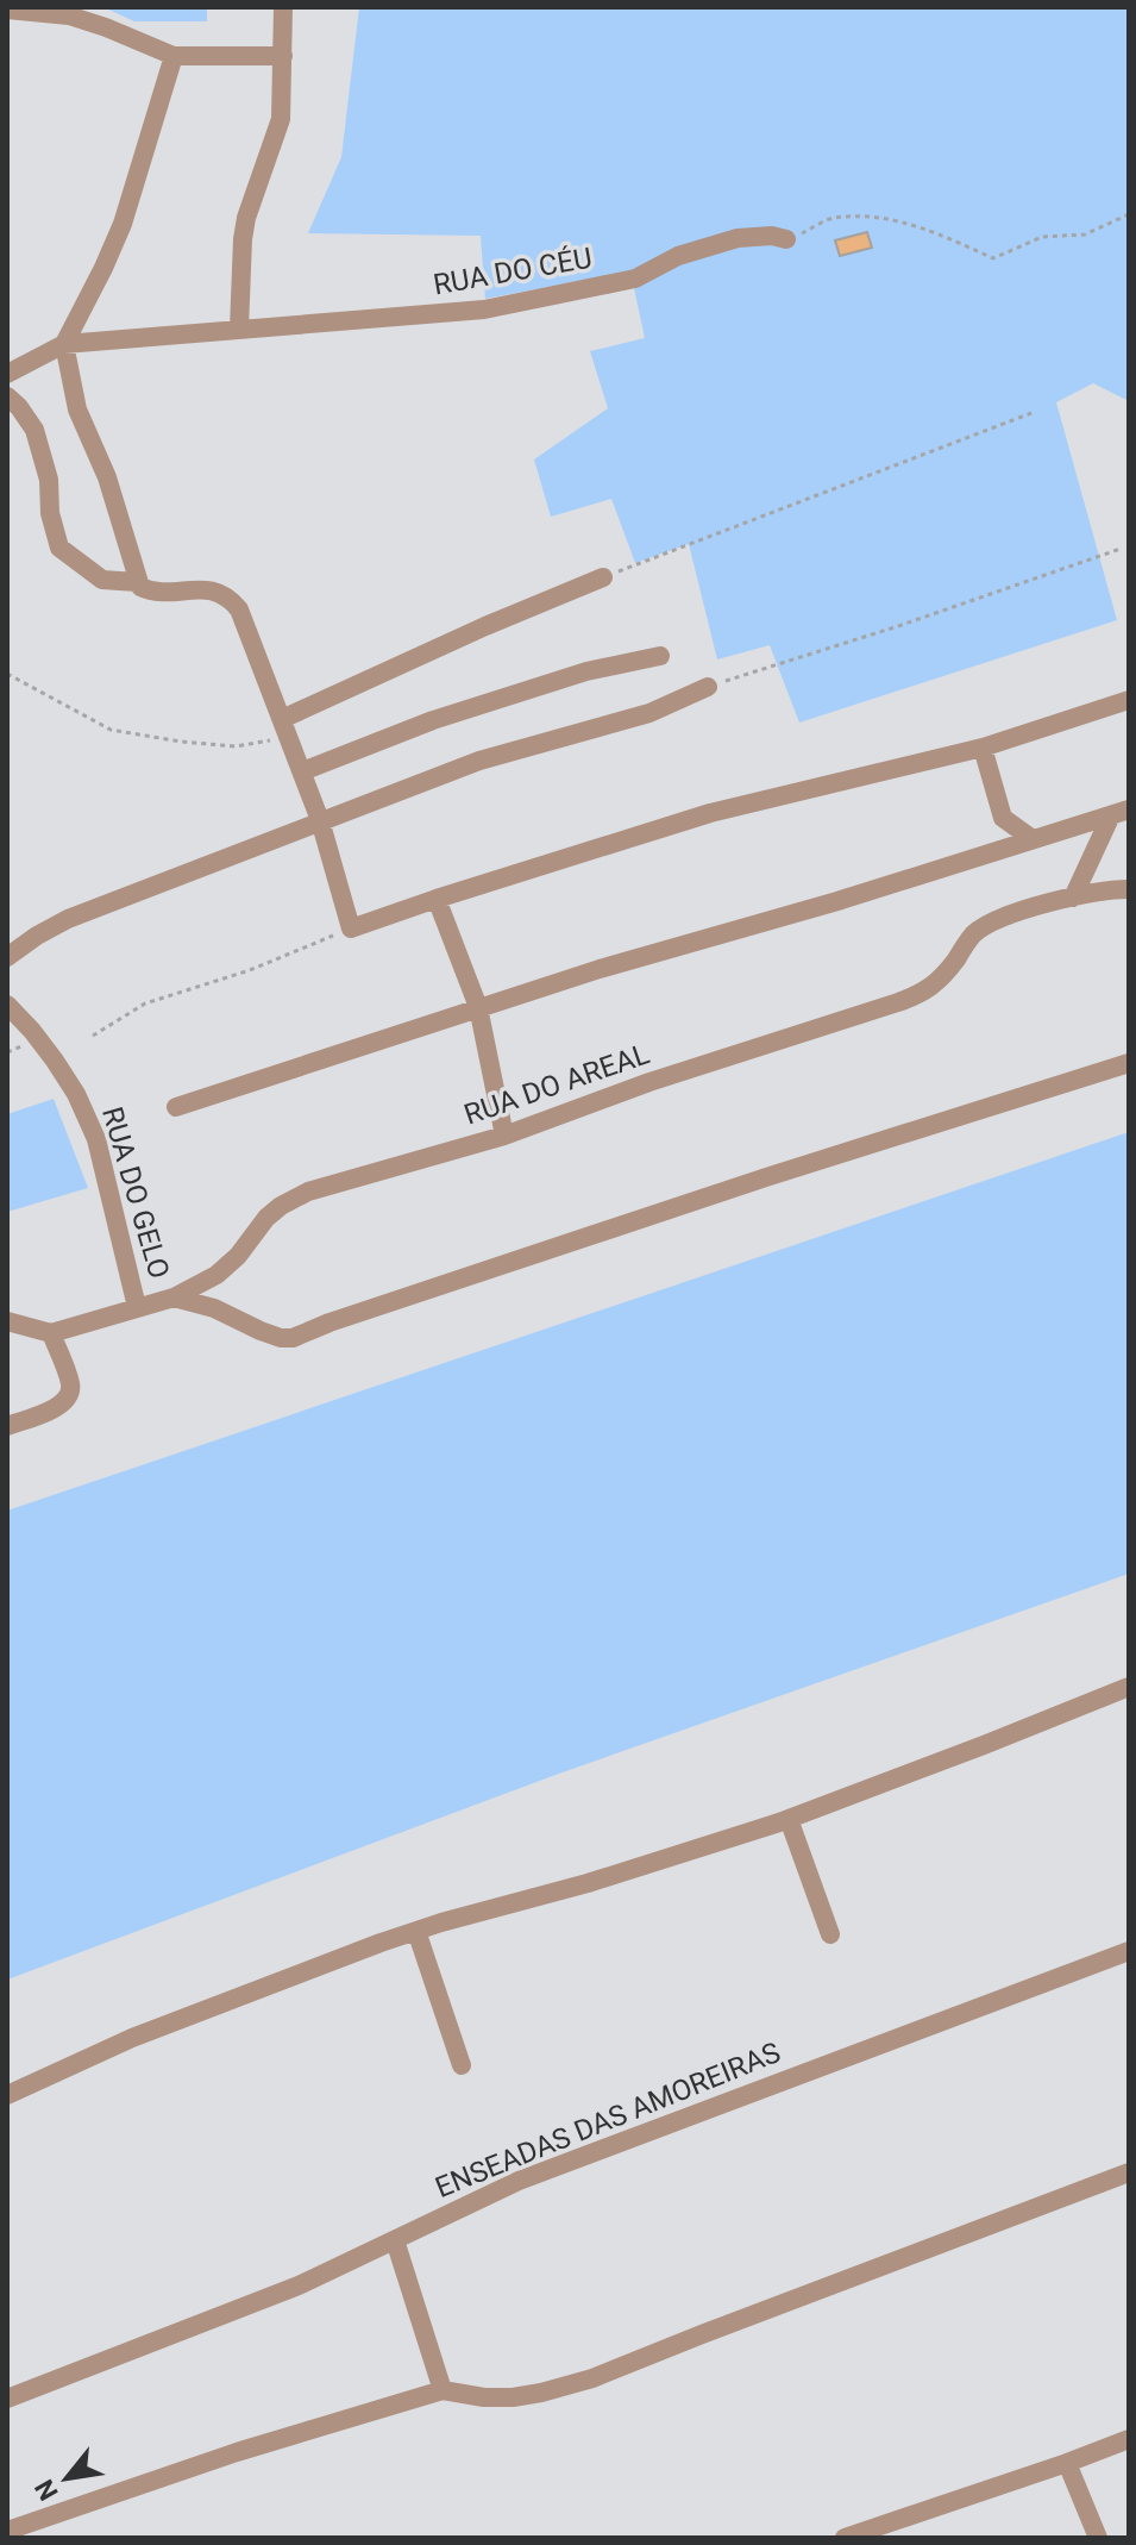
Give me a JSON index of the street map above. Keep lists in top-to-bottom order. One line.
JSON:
{"streets":{"street":["RUA DO CÉU","RUA DO AREAL","RUA DO GELO","ENSEADAS DAS AMOREIRAS"]},"crossings":[["RUA DO AREAL","RUA DO GELO"]],"north":"bottom left"}
